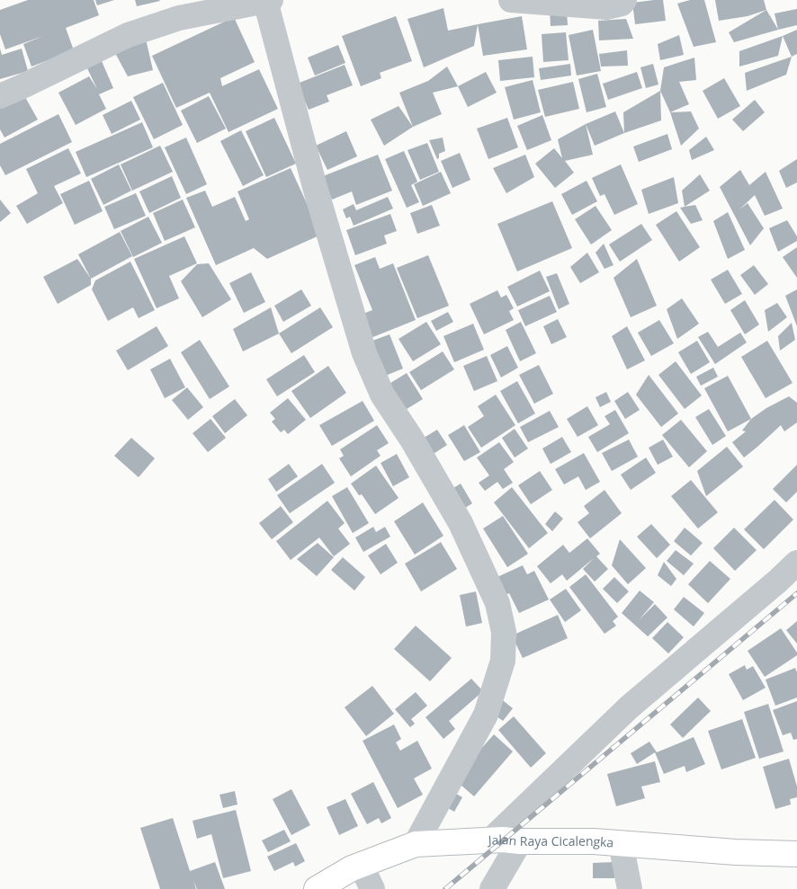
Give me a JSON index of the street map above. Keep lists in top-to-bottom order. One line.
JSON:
{"streets":{"main road":["Jalan Raya Cicalengka"]}}
